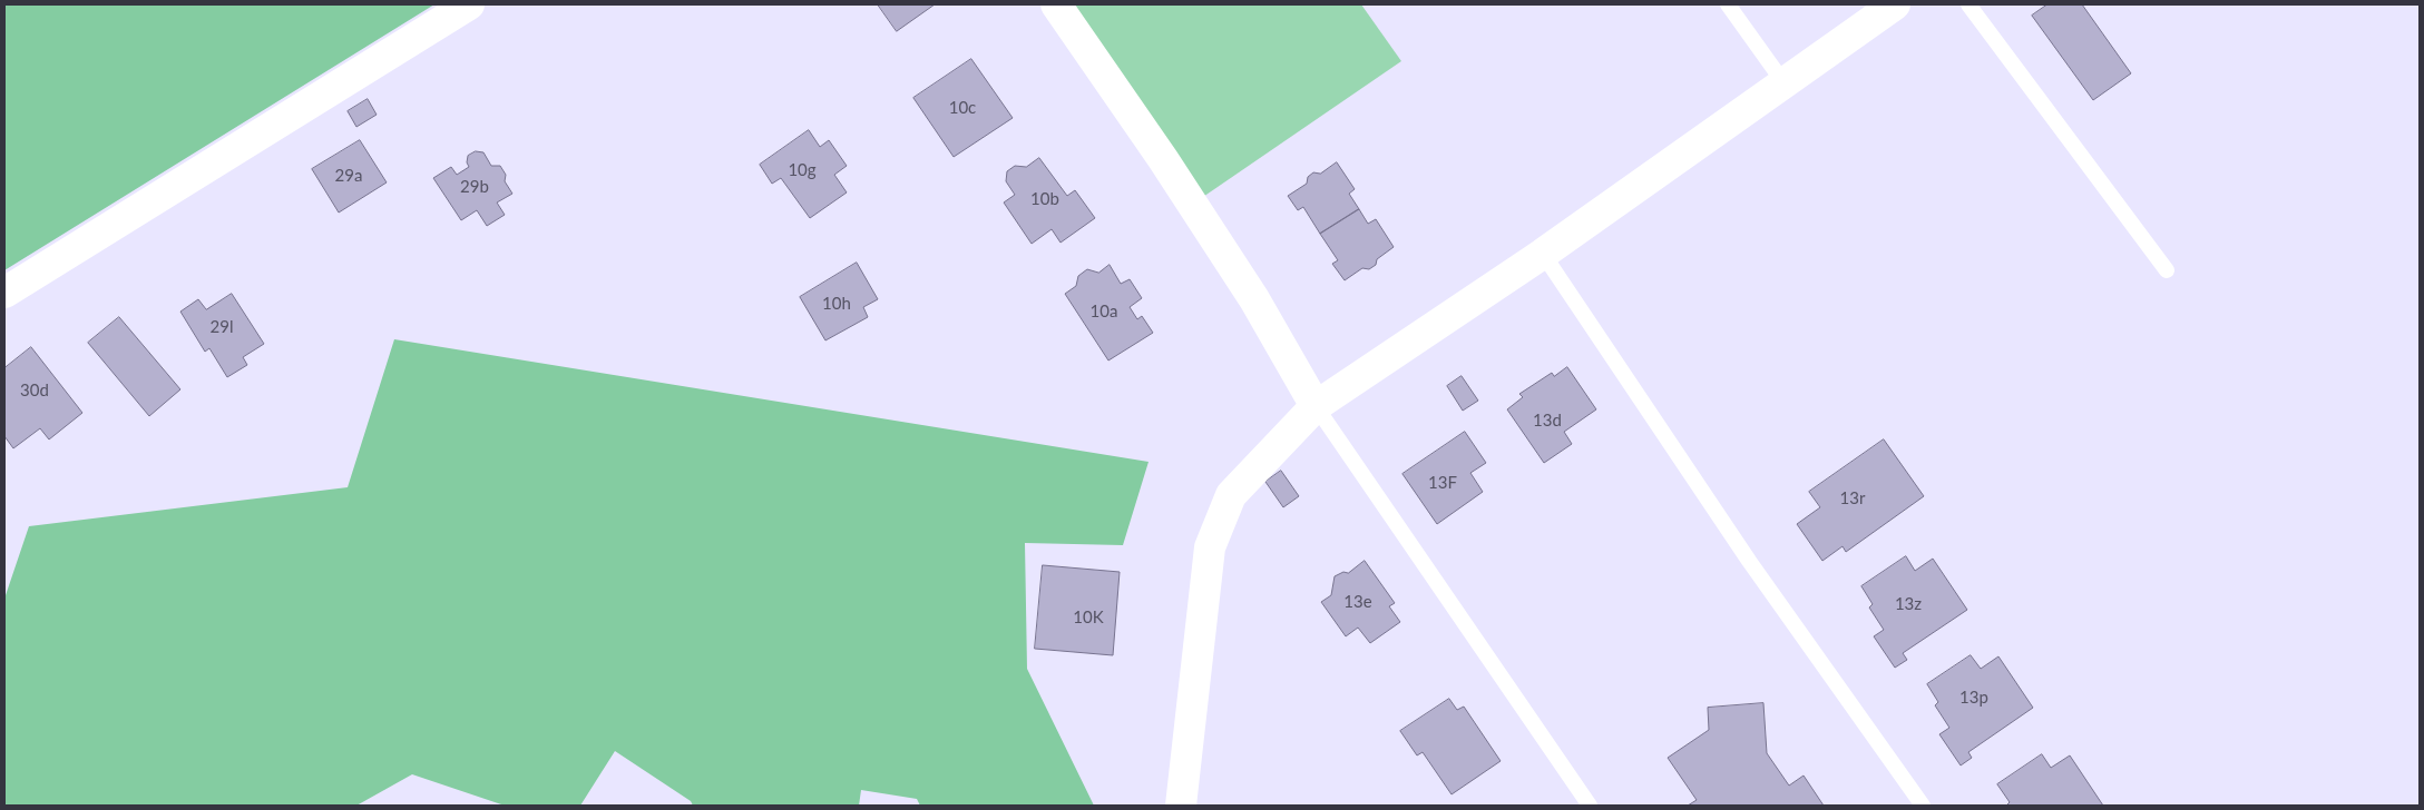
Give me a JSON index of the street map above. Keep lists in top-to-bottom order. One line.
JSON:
{"house_numbers":["10c","10g","29a","29b","10b","10h","10a","29l","30d","13d","13F","13r","13e","13z","10K","13p"]}
